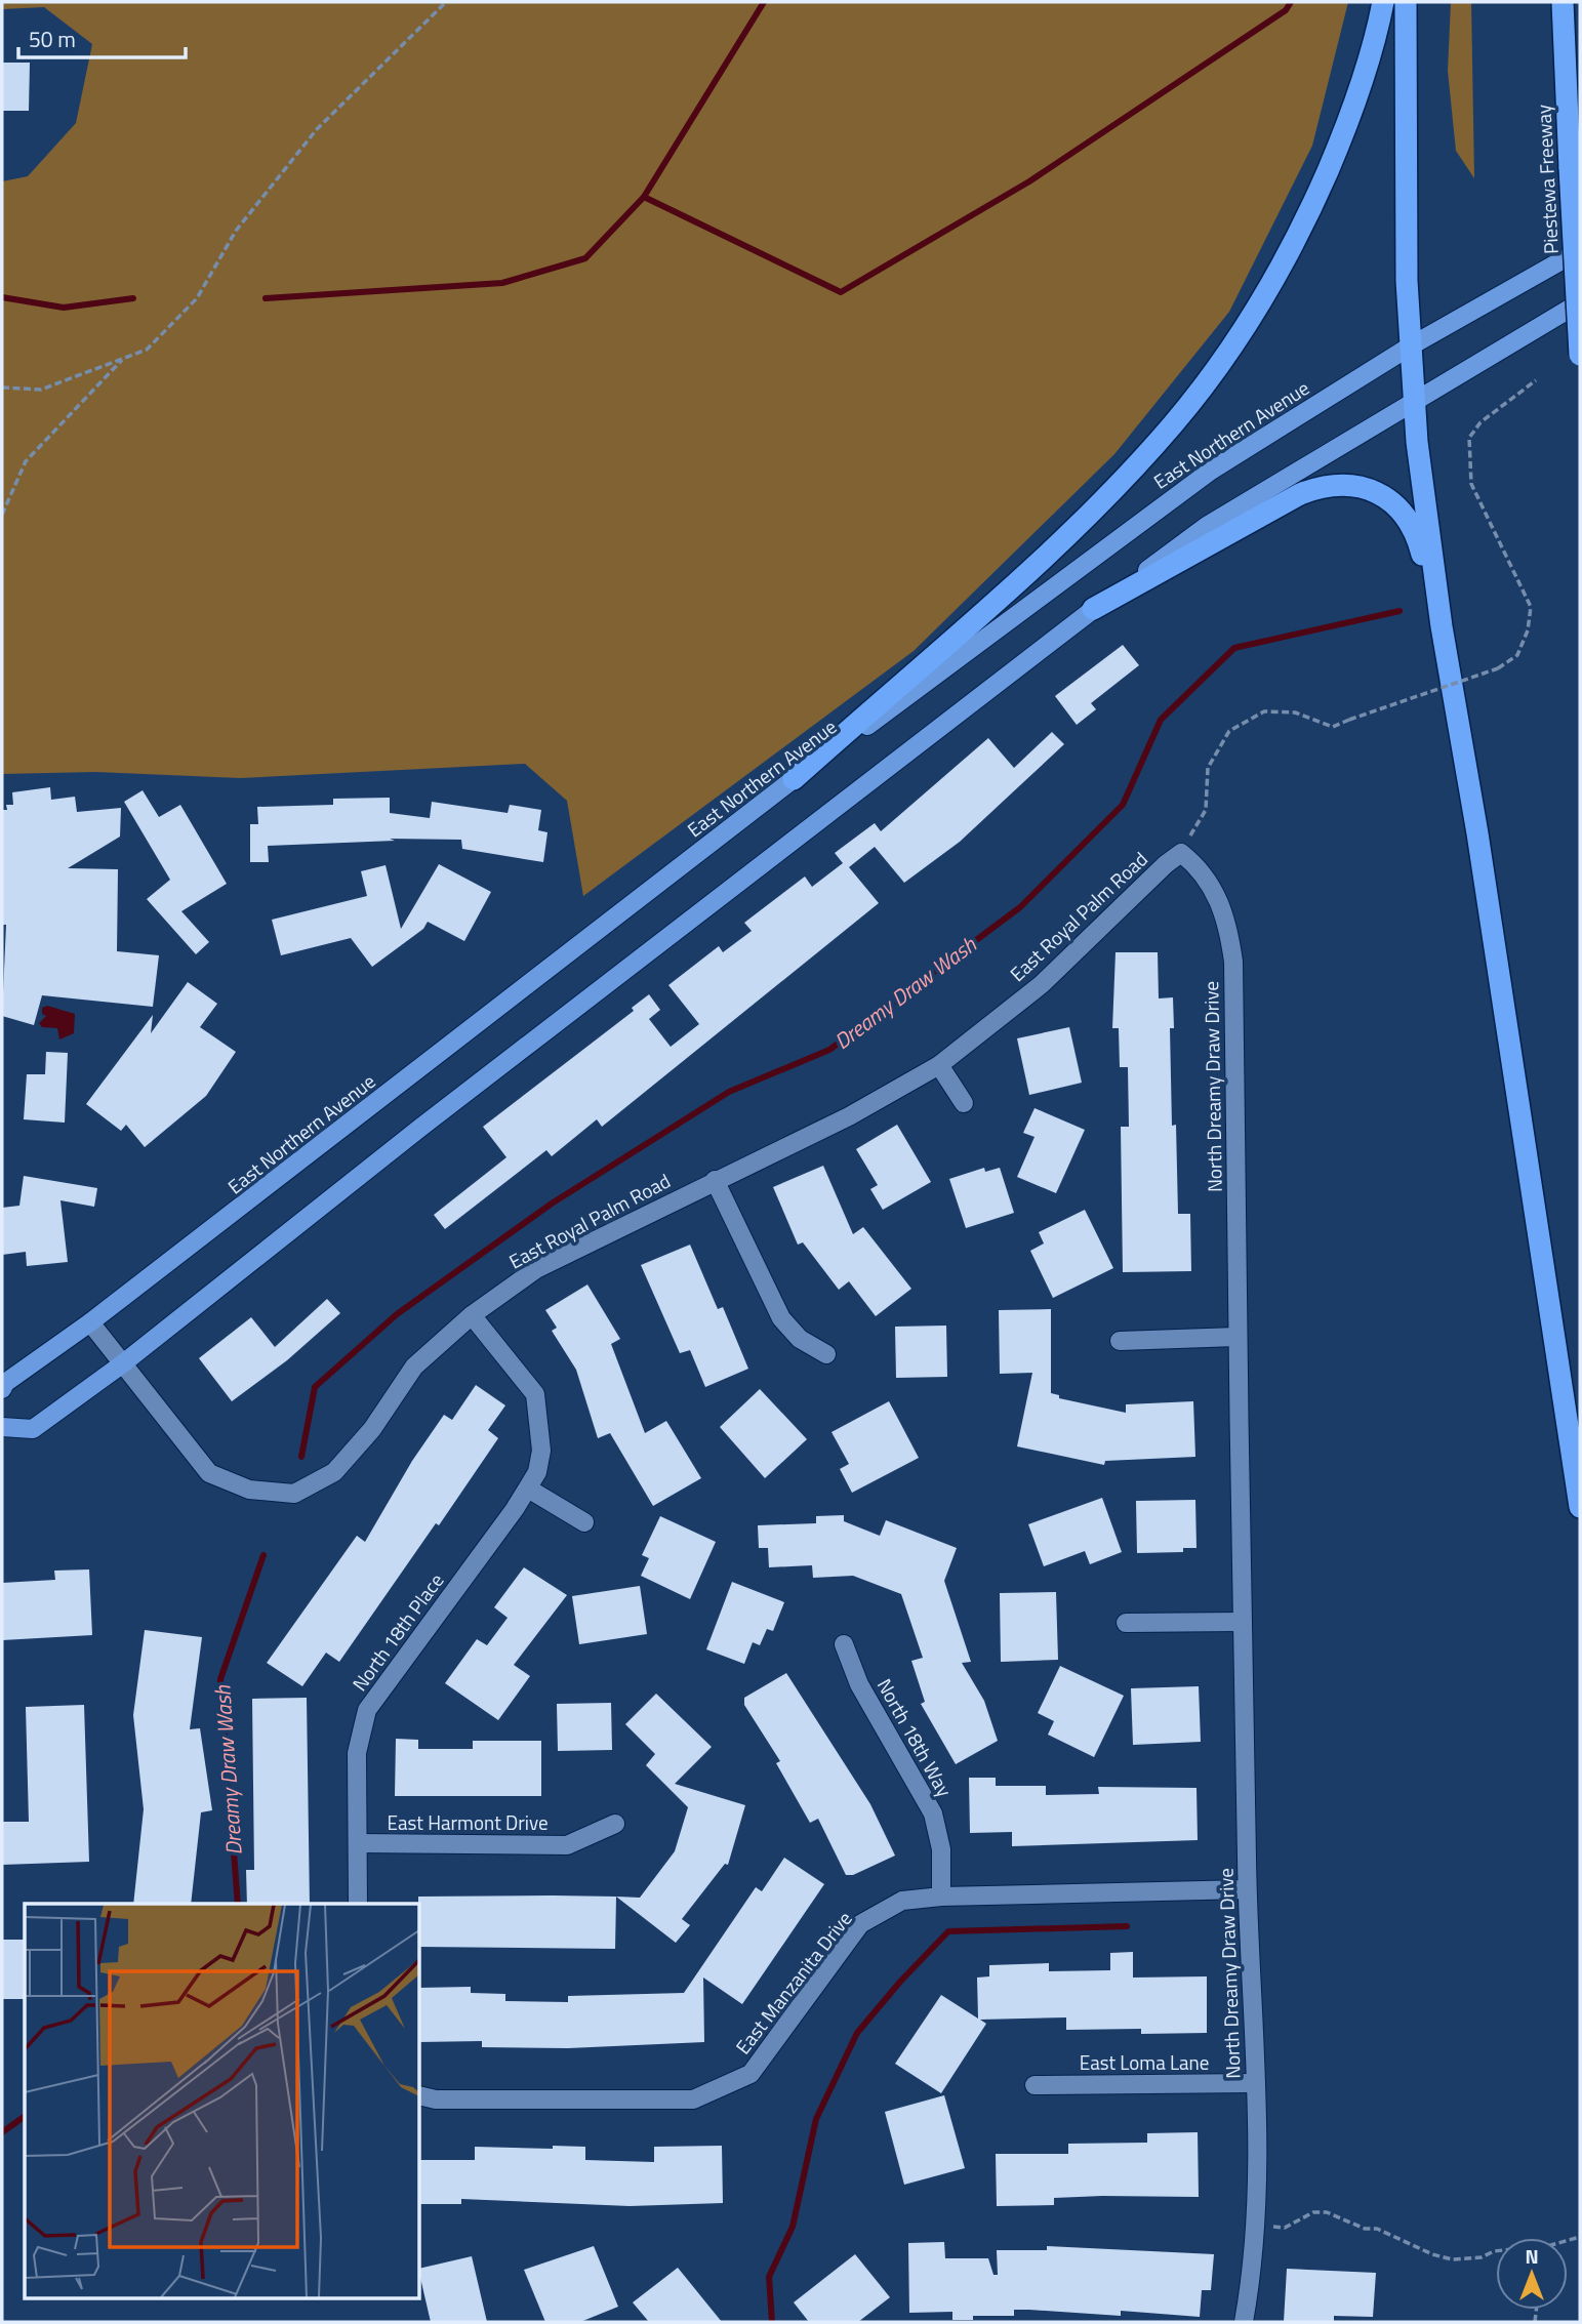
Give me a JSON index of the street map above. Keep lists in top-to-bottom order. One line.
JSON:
{"streets":{"highway":["Piestewa Freeway"],"main road":["East Northern Avenue"],"street":["East Royal Palm Road","North Dreamy Draw Drive","North 18th Place","North 18th Way","East Harmont Drive","East Manzanita Drive","East Loma Lane"]},"crossings":[["East Northern Avenue","East Royal Palm Road"],["East Royal Palm Road","North Dreamy Draw Drive"],["East Royal Palm Road","North 18th Place"],["North Dreamy Draw Drive","East Manzanita Drive"],["North Dreamy Draw Drive","East Loma Lane"],["North 18th Place","East Harmont Drive"],["North 18th Way","East Manzanita Drive"]],"water":["Dreamy Draw Wash"],"scale_bar":"50 m","north":"top"}
